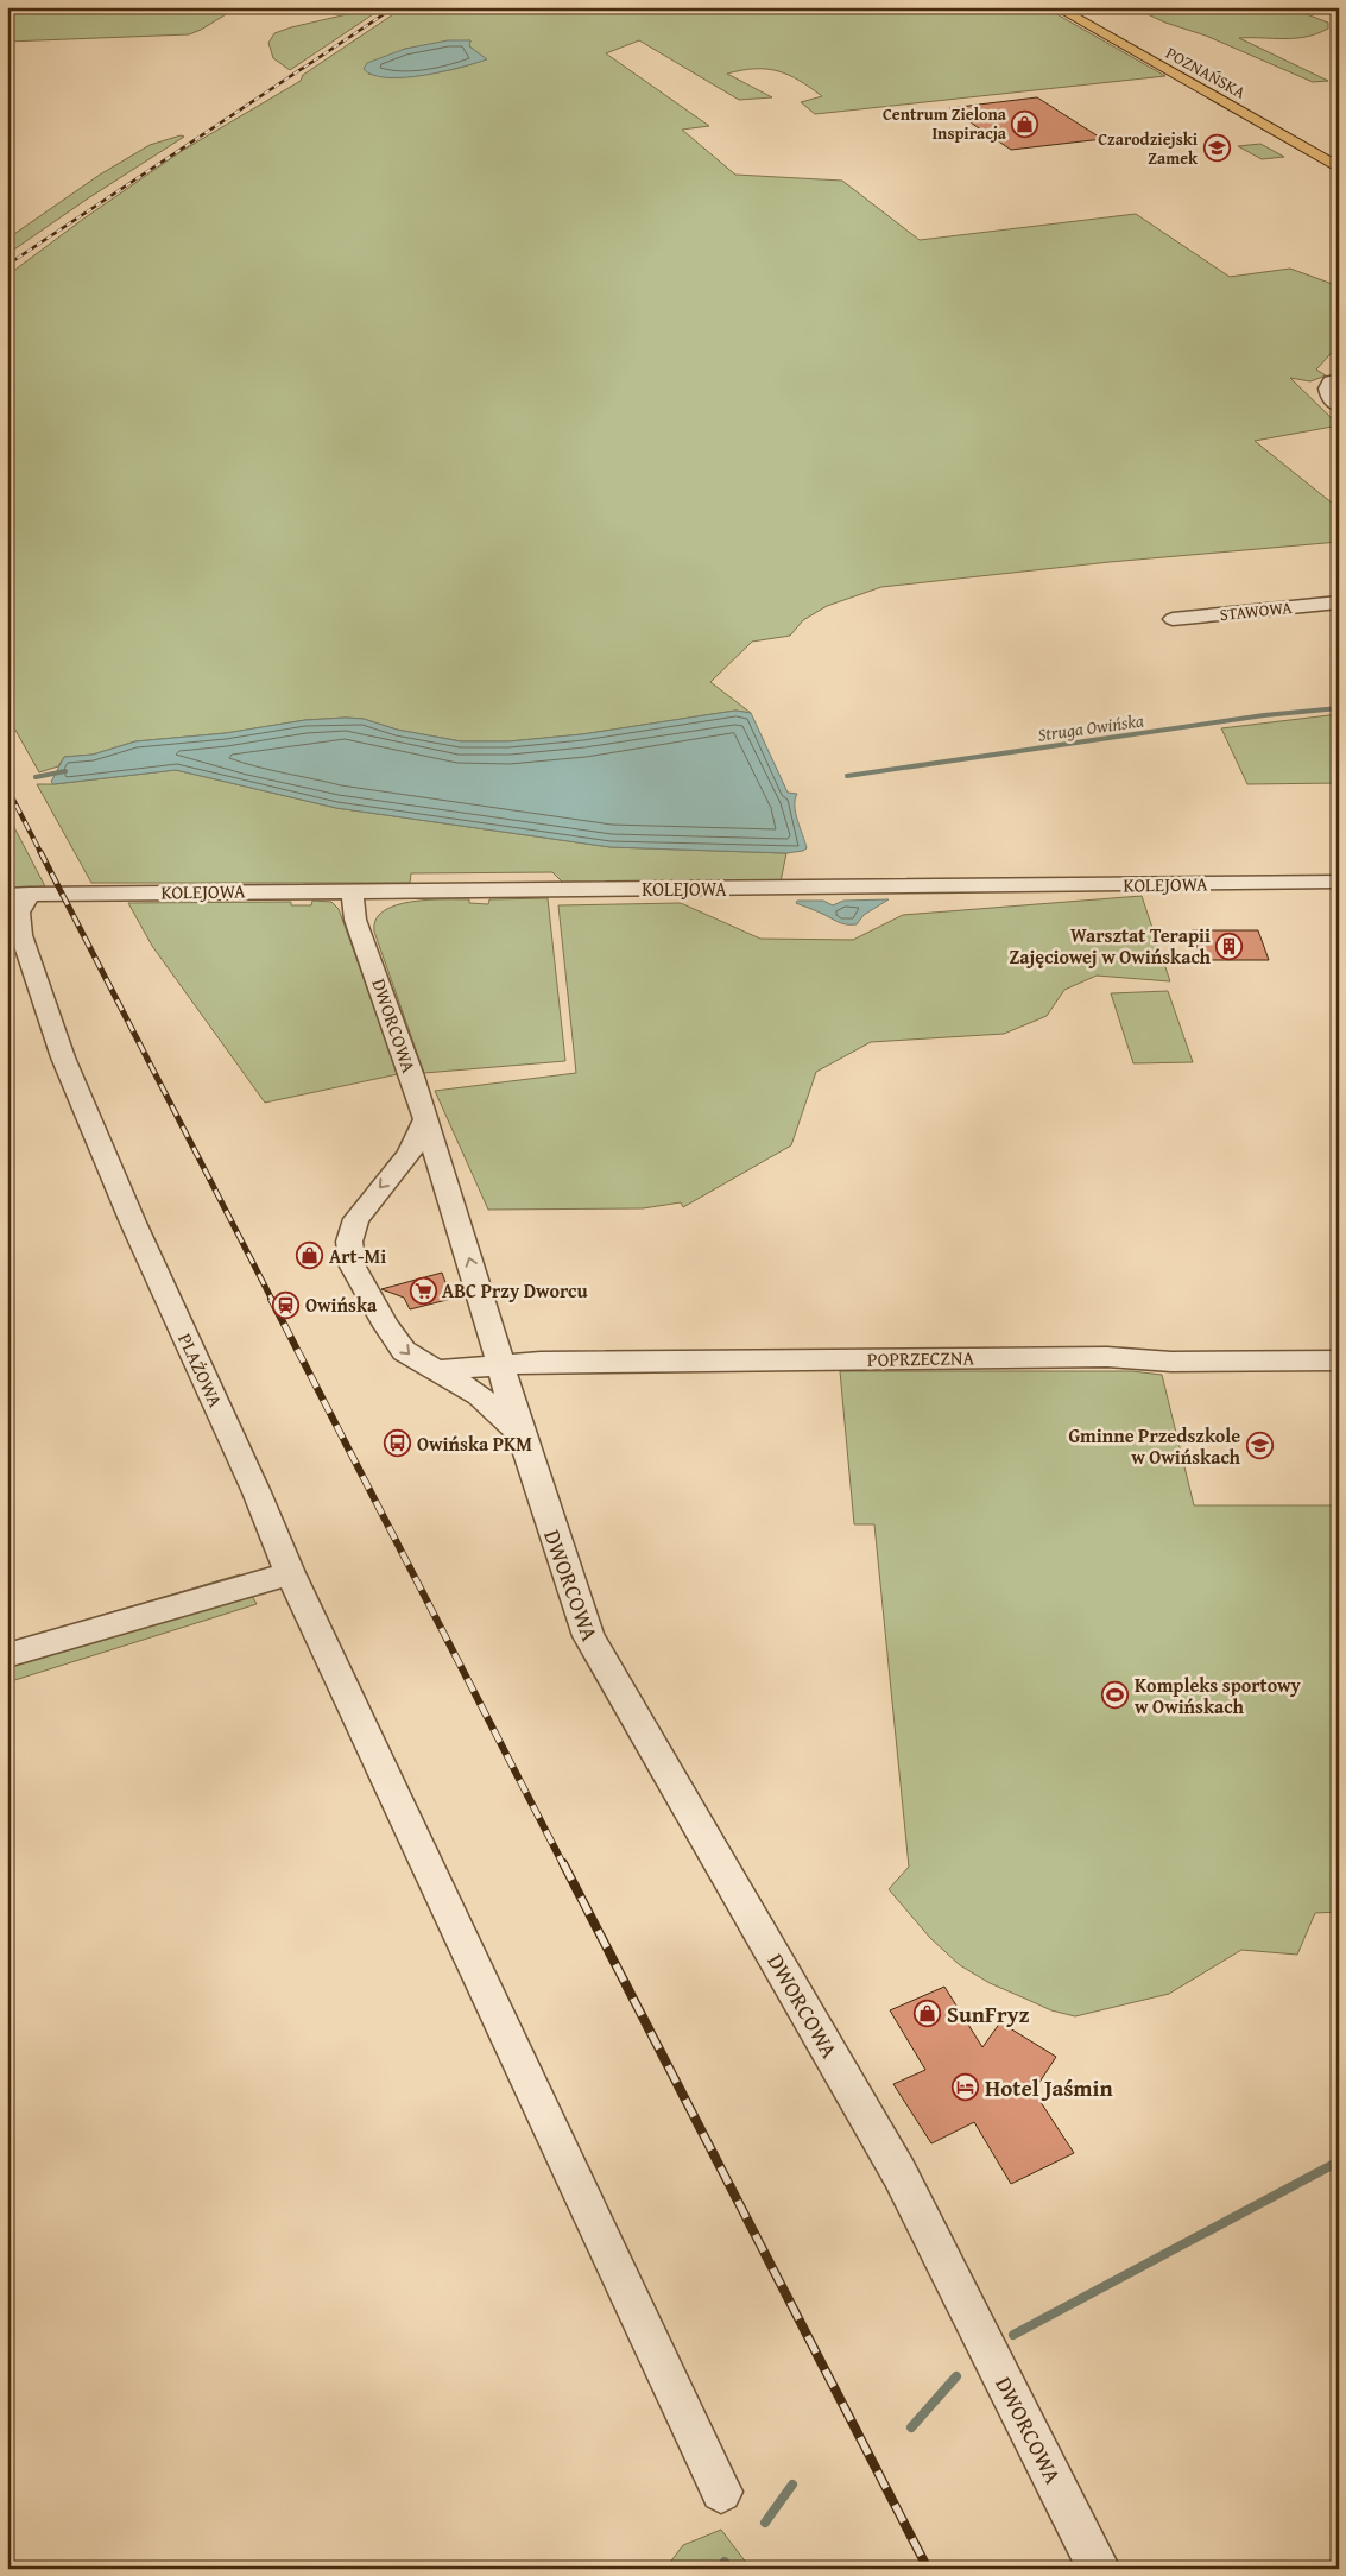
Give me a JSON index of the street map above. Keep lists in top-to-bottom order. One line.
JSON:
{"streets":{"main road":["POZNAŃSKA"],"street":["STAWOWA","KOLEJOWA","DWORCOWA","POPRZECZNA","PLAŻOWA"]},"crossings":[["KOLEJOWA","DWORCOWA"],["KOLEJOWA","PLAŻOWA"],["DWORCOWA","POPRZECZNA"]],"water":["Struga Owińska"],"places":{"shop":["Centrum Zielona Inspiracja","Art-Mi","SunFryz"],"school or university":["Czarodziejski Zamek","Gminne Przedszkole w Owińskach"],"building":["Warsztat Terapii Zajęciowej w Owińskach"],"supermarket":["ABC Przy Dworcu"],"station":["Owińska"],"bus stop":["Owińska PKM"],"sports":["Kompleks sportowy w Owińskach"],"hotel":["Hotel Jaśmin"]}}
